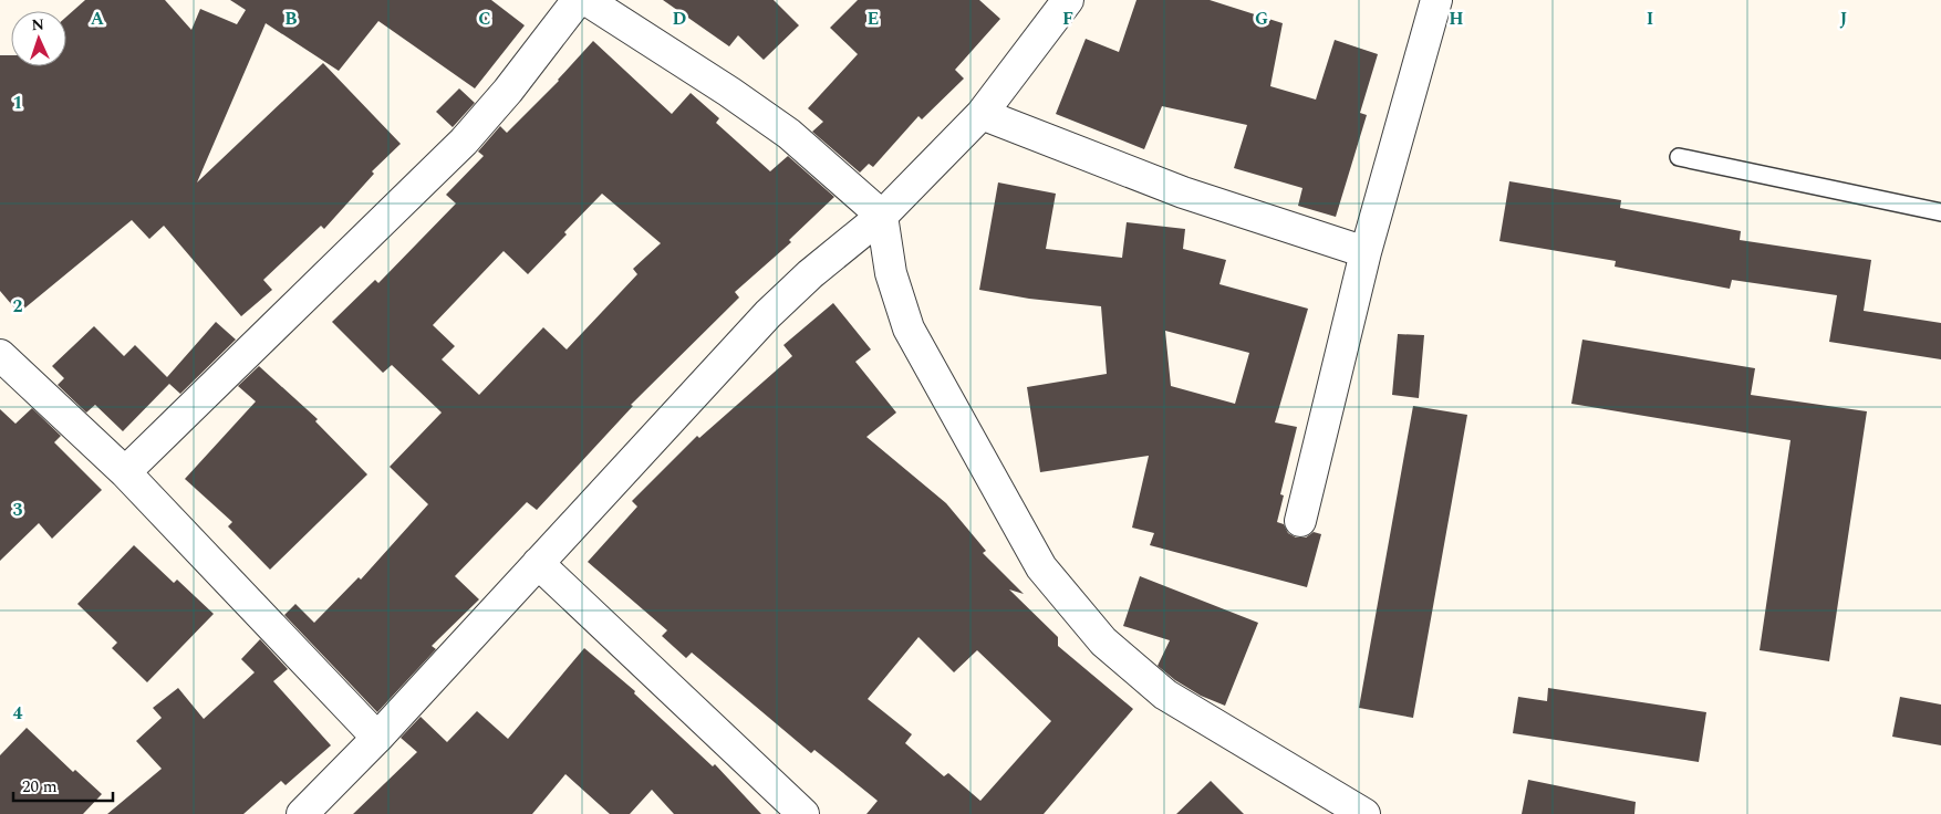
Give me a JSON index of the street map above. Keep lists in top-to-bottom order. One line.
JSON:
{"scale_bar":"20 m","north":"top","grid":{"columns":["A","B","C","D","E","F","G","H","I","J"],"rows":["1","2","3","4"]}}
